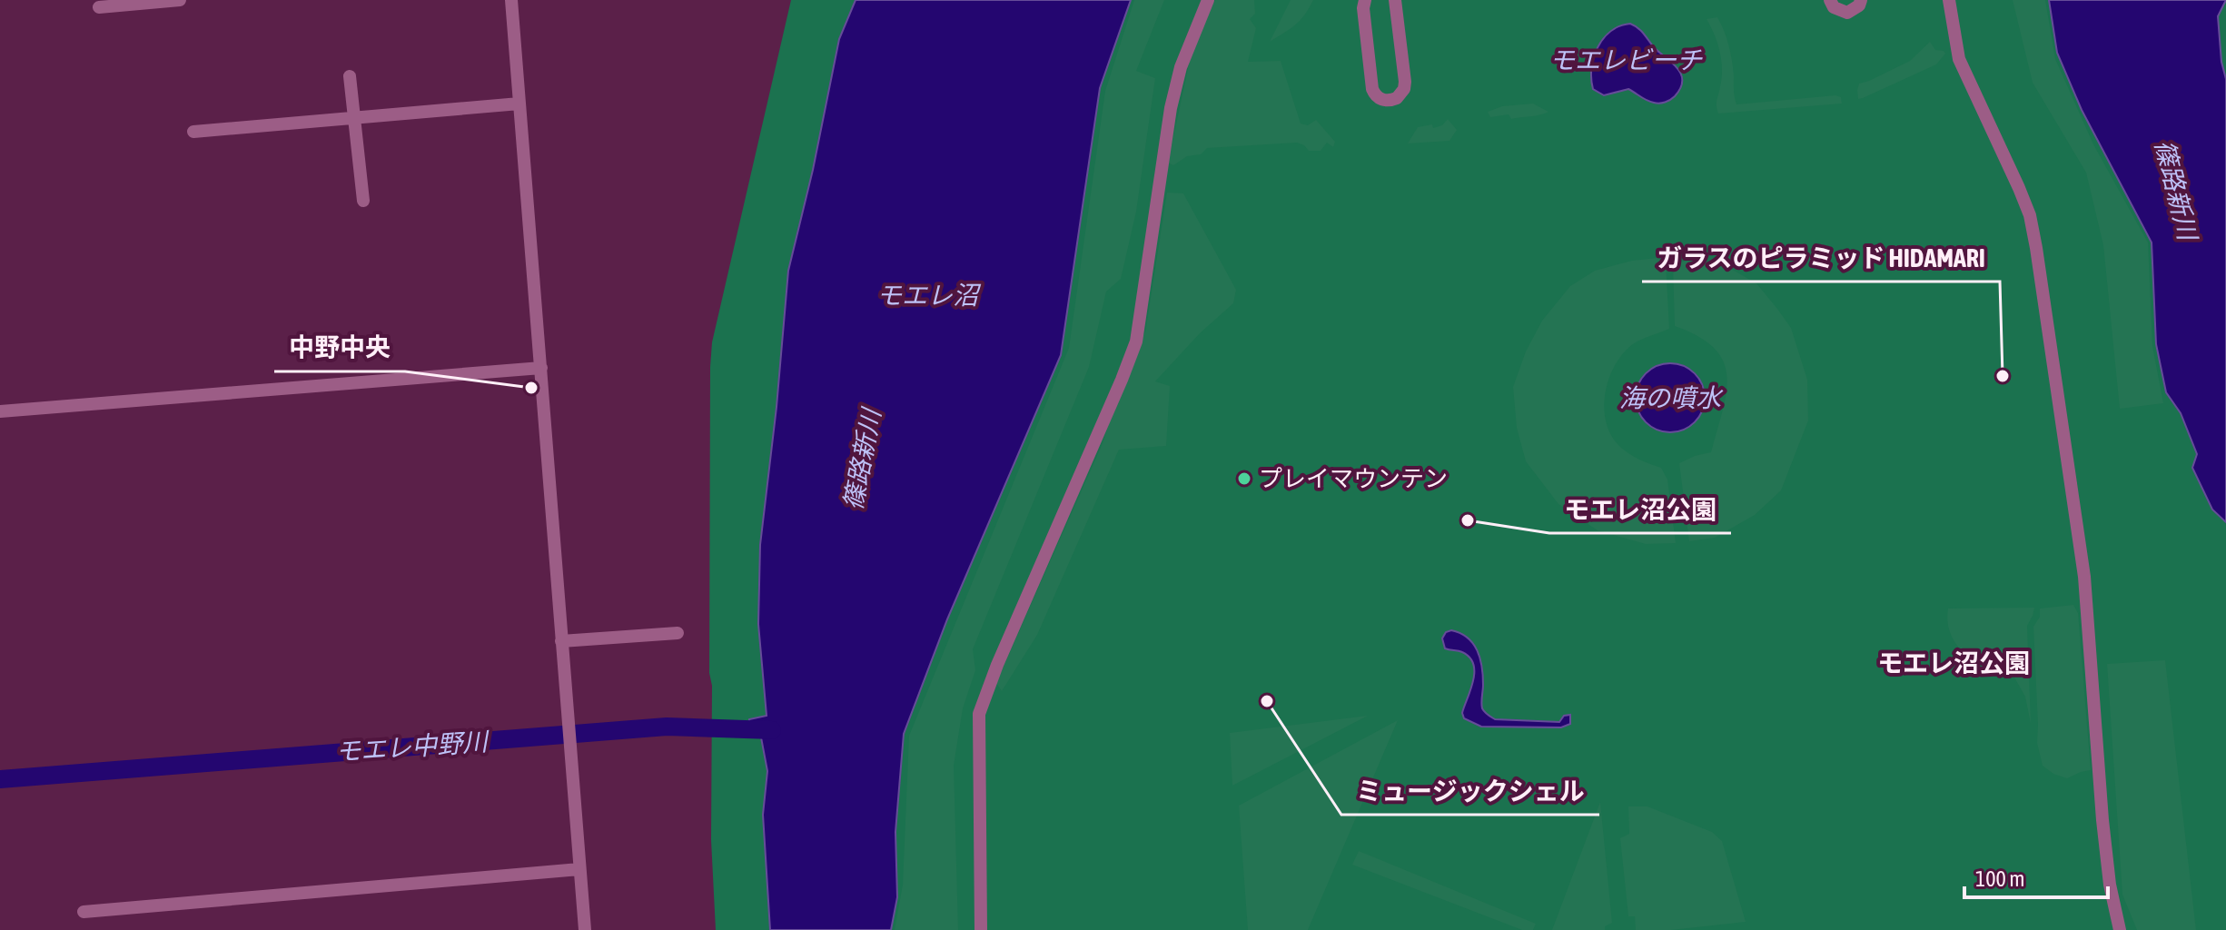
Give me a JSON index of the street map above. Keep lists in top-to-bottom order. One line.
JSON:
{"districts":["モエレ沼公園"],"water":["モエレビーチ","篠路新川","モエレ沼","海の噴水","モエレ中野川"],"places":["ガラスのピラミッド HIDAMARI","中野中央","プレイマウンテン","モエレ沼公園","ミュージックシェル"],"scale_bar":"100 m"}
